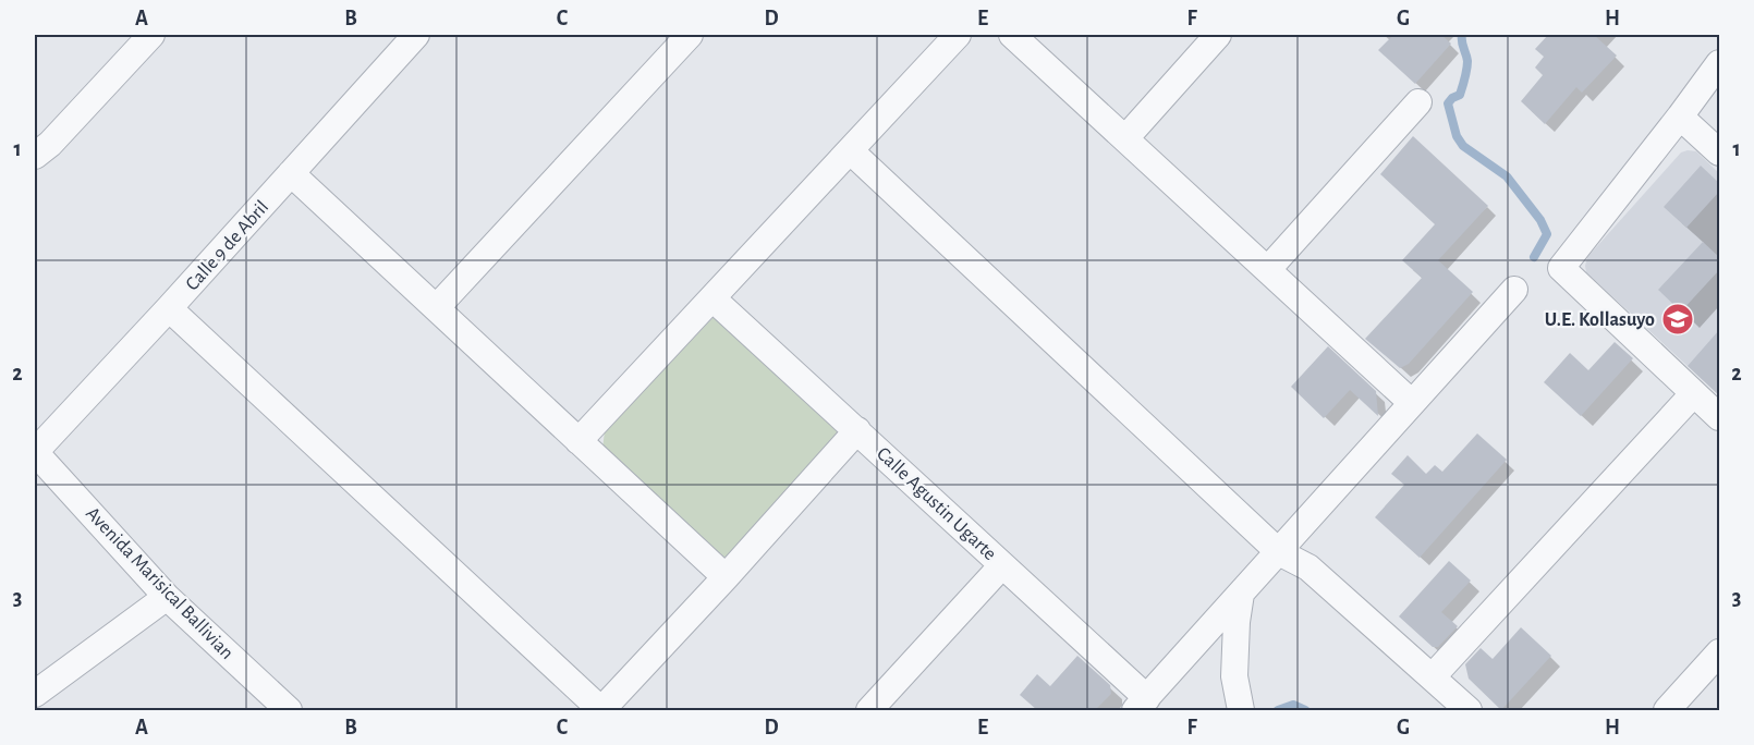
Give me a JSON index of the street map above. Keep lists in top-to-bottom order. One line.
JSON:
{"streets":{"street":["Calle 9 de Abril","Calle Agustin Ugarte","Avenida Marisical Ballivian"]},"crossings":[["Calle 9 de Abril","Avenida Marisical Ballivian"]],"places":{"school or university":["U.E. Kollasuyo"]},"grid":{"columns":["A","B","C","D","E","F","G","H"],"rows":["1","2","3"]}}
